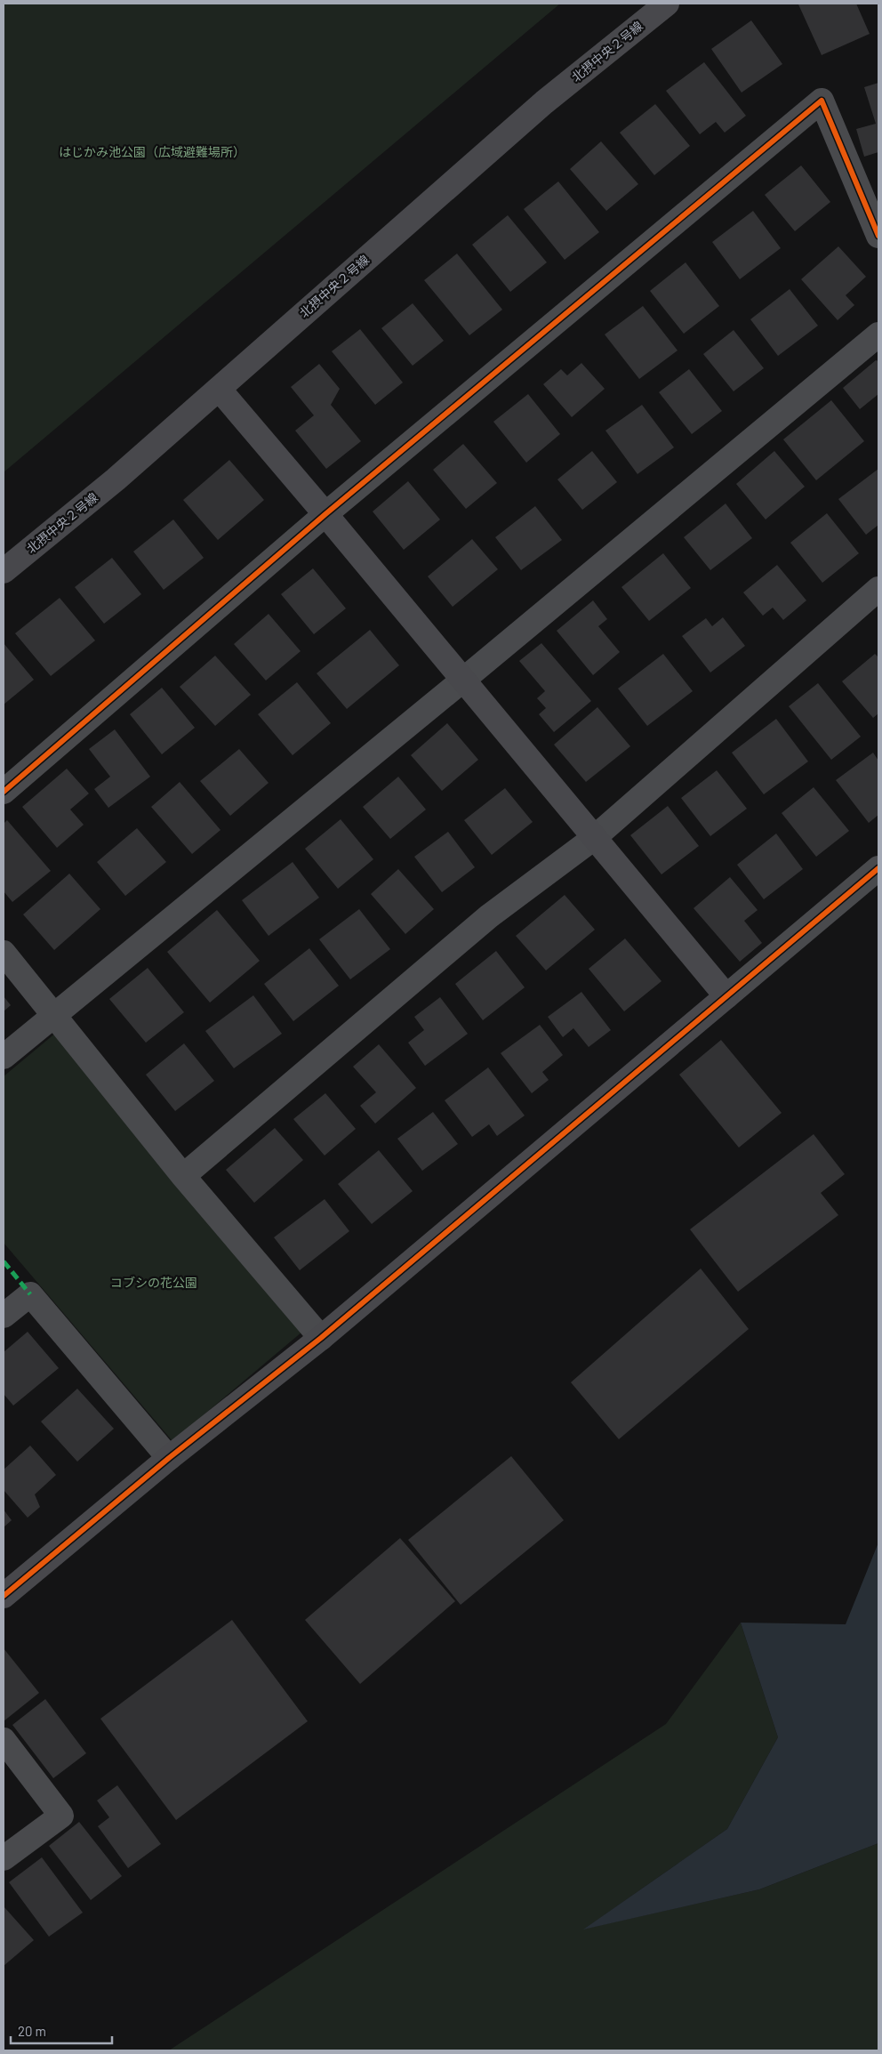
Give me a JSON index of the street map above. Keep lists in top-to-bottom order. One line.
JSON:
{"streets":{"street":["北摂中央２号線"]},"parks":["はじかみ池公園（広域避難場所）","コブシの花公園"],"scale_bar":"20 m"}
